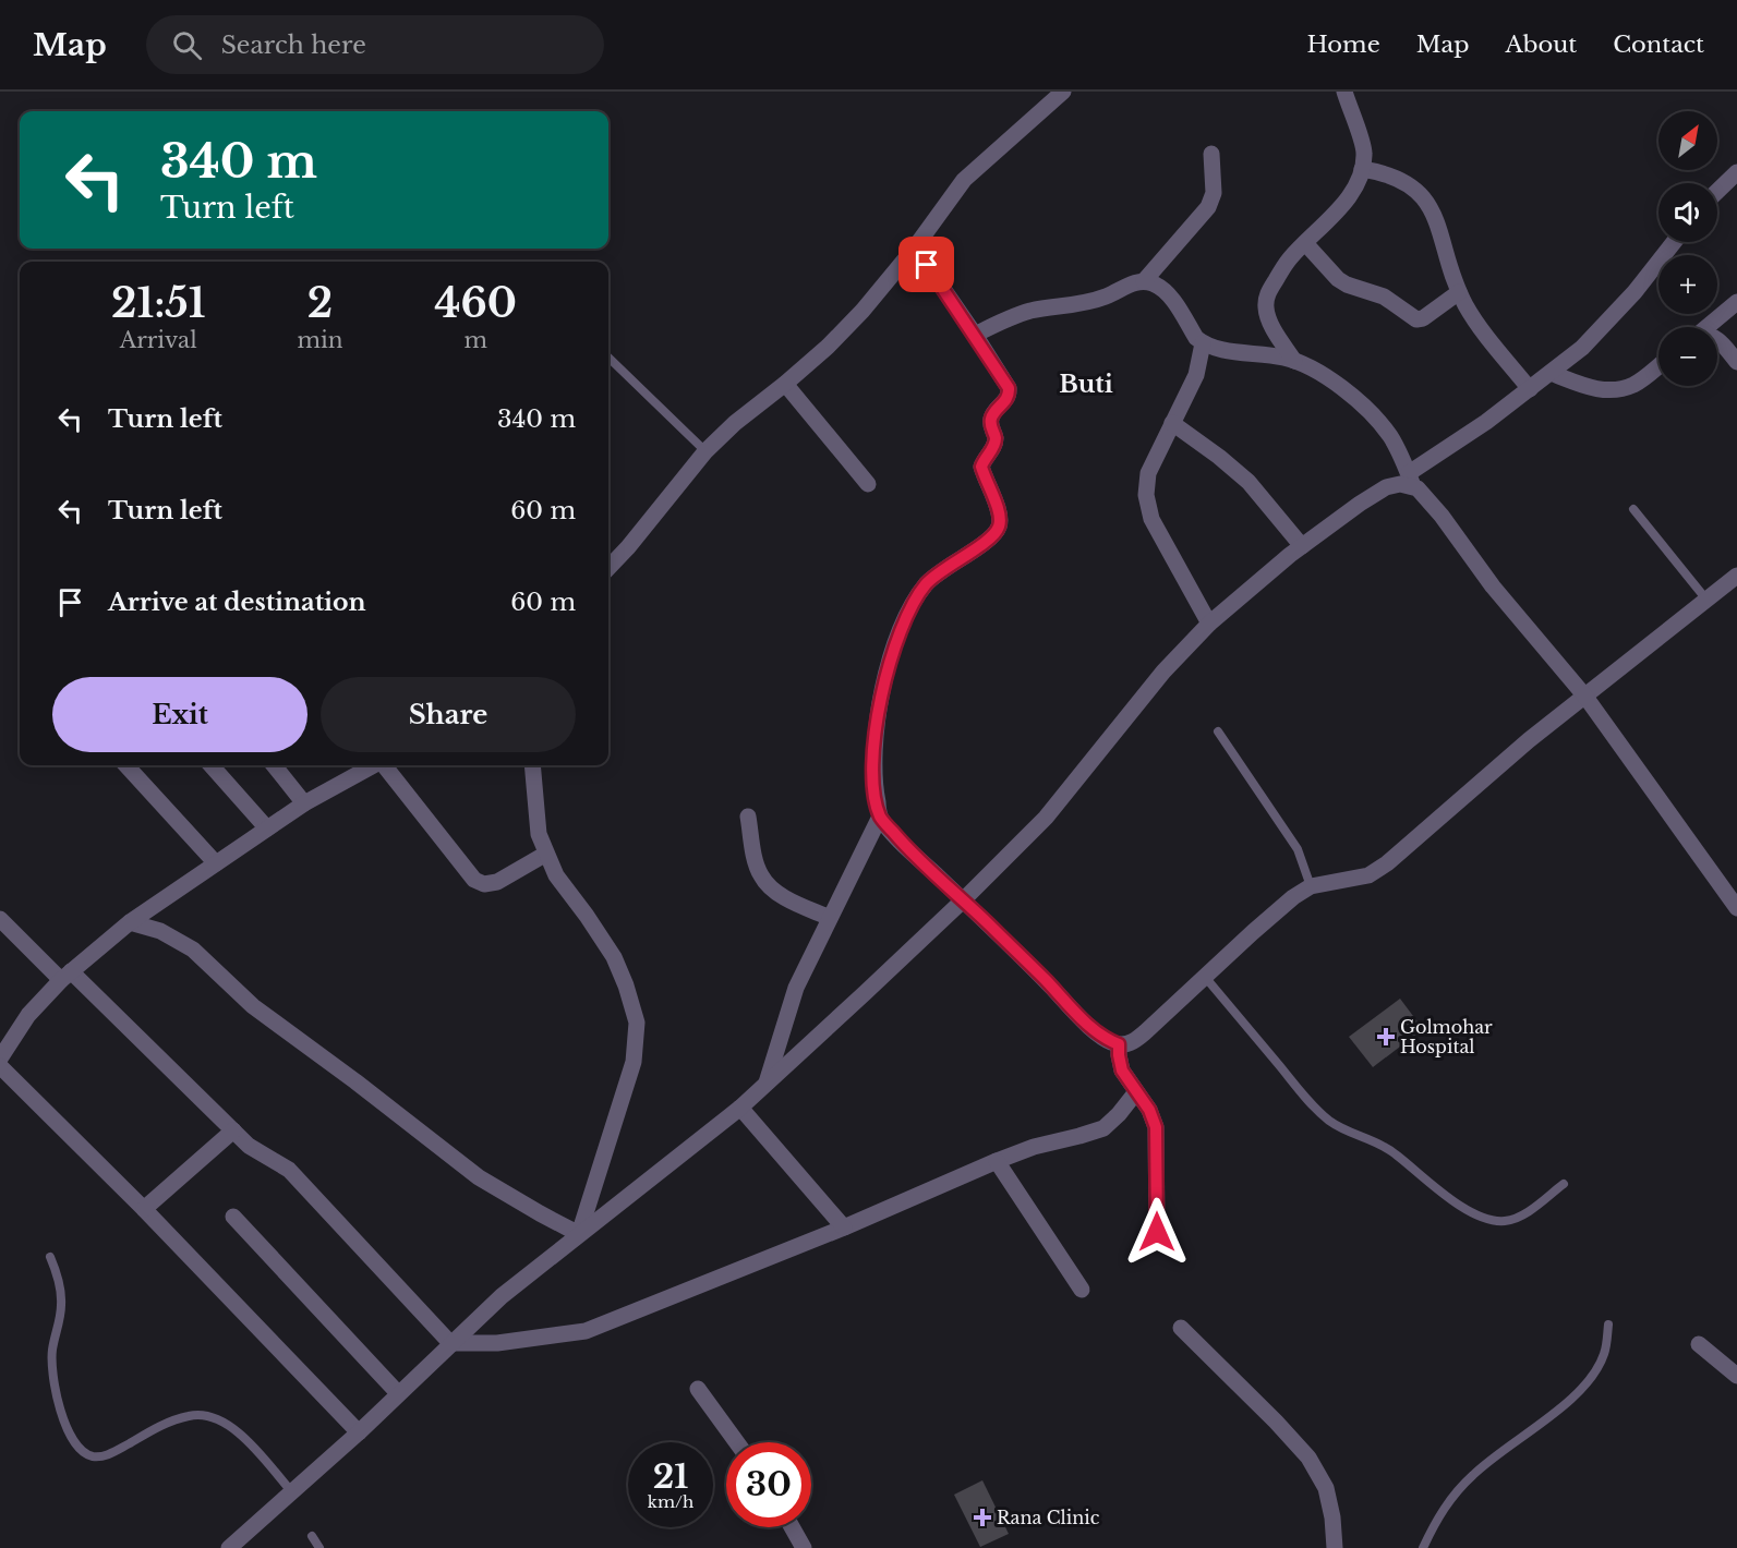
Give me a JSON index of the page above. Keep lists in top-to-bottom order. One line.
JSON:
{"districts":["Buti"],"places":{"health":["Golmohar Hospital","Rana Clinic"]},"north":"top right","page":{"header":"Map","search":"Search here","nav":["Home","Map","About","Contact"],"map_buttons":["+","−"],"turn":["340 m","Turn left"],"eta":["21:51","Arrival","2","min","460","m"],"list":[{"name":"Turn left","value":"340 m"},{"name":"Turn left","value":"60 m"},{"name":"Arrive at destination","value":"60 m"}],"buttons":["Exit","Share"],"speed":"21 km/h","limit":"30"}}
